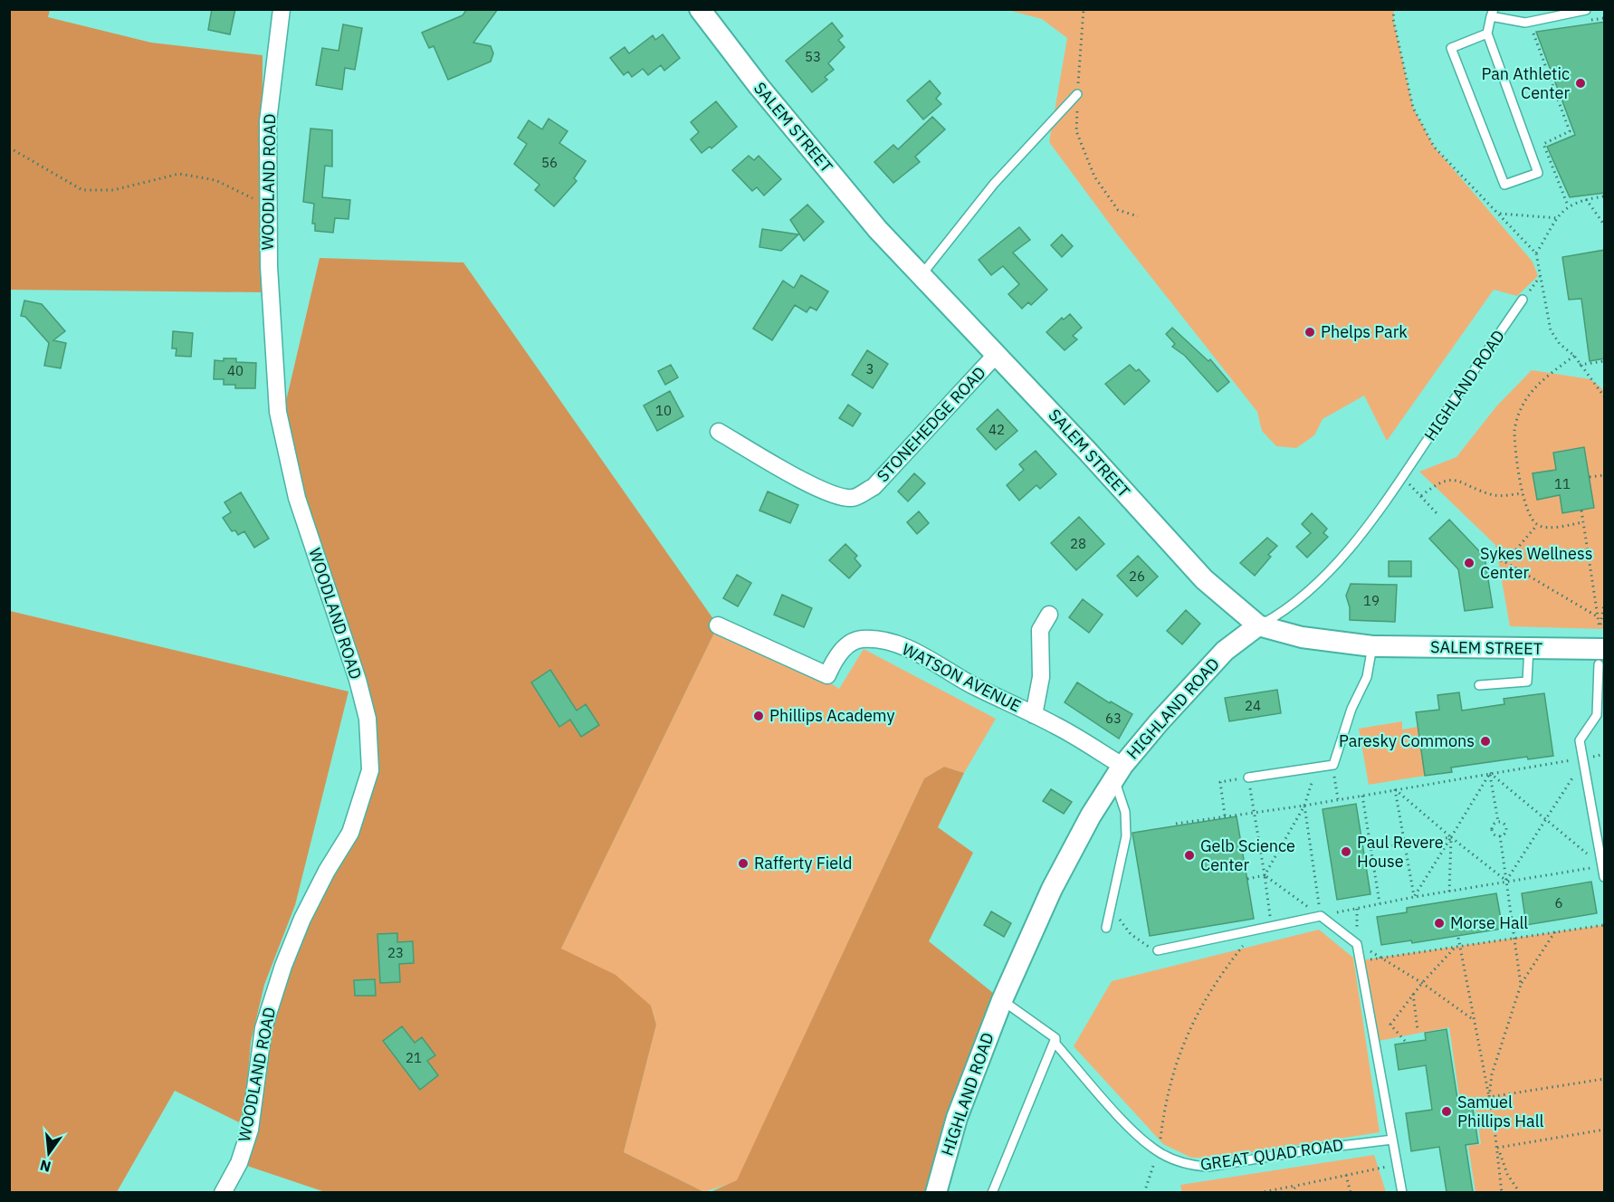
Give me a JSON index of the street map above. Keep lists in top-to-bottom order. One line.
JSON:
{"streets":{"street":["SALEM STREET","WOODLAND ROAD","HIGHLAND ROAD","STONEHEDGE ROAD","WATSON AVENUE"],"lane":["GREAT QUAD ROAD"]},"crossings":[["SALEM STREET","HIGHLAND ROAD"],["SALEM STREET","STONEHEDGE ROAD"],["HIGHLAND ROAD","WATSON AVENUE"],["HIGHLAND ROAD","GREAT QUAD ROAD"]],"places":["Pan Athletic Center","Phelps Park","Sykes Wellness Center","Phillips Academy","Paresky Commons","Paul Revere House","Gelb Science Center","Rafferty Field","Morse Hall","Samuel Phillips Hall"],"house_numbers":["53","56","3","40","10","42","11","28","26","19","24","63","6","23","21"],"north":"bottom"}
